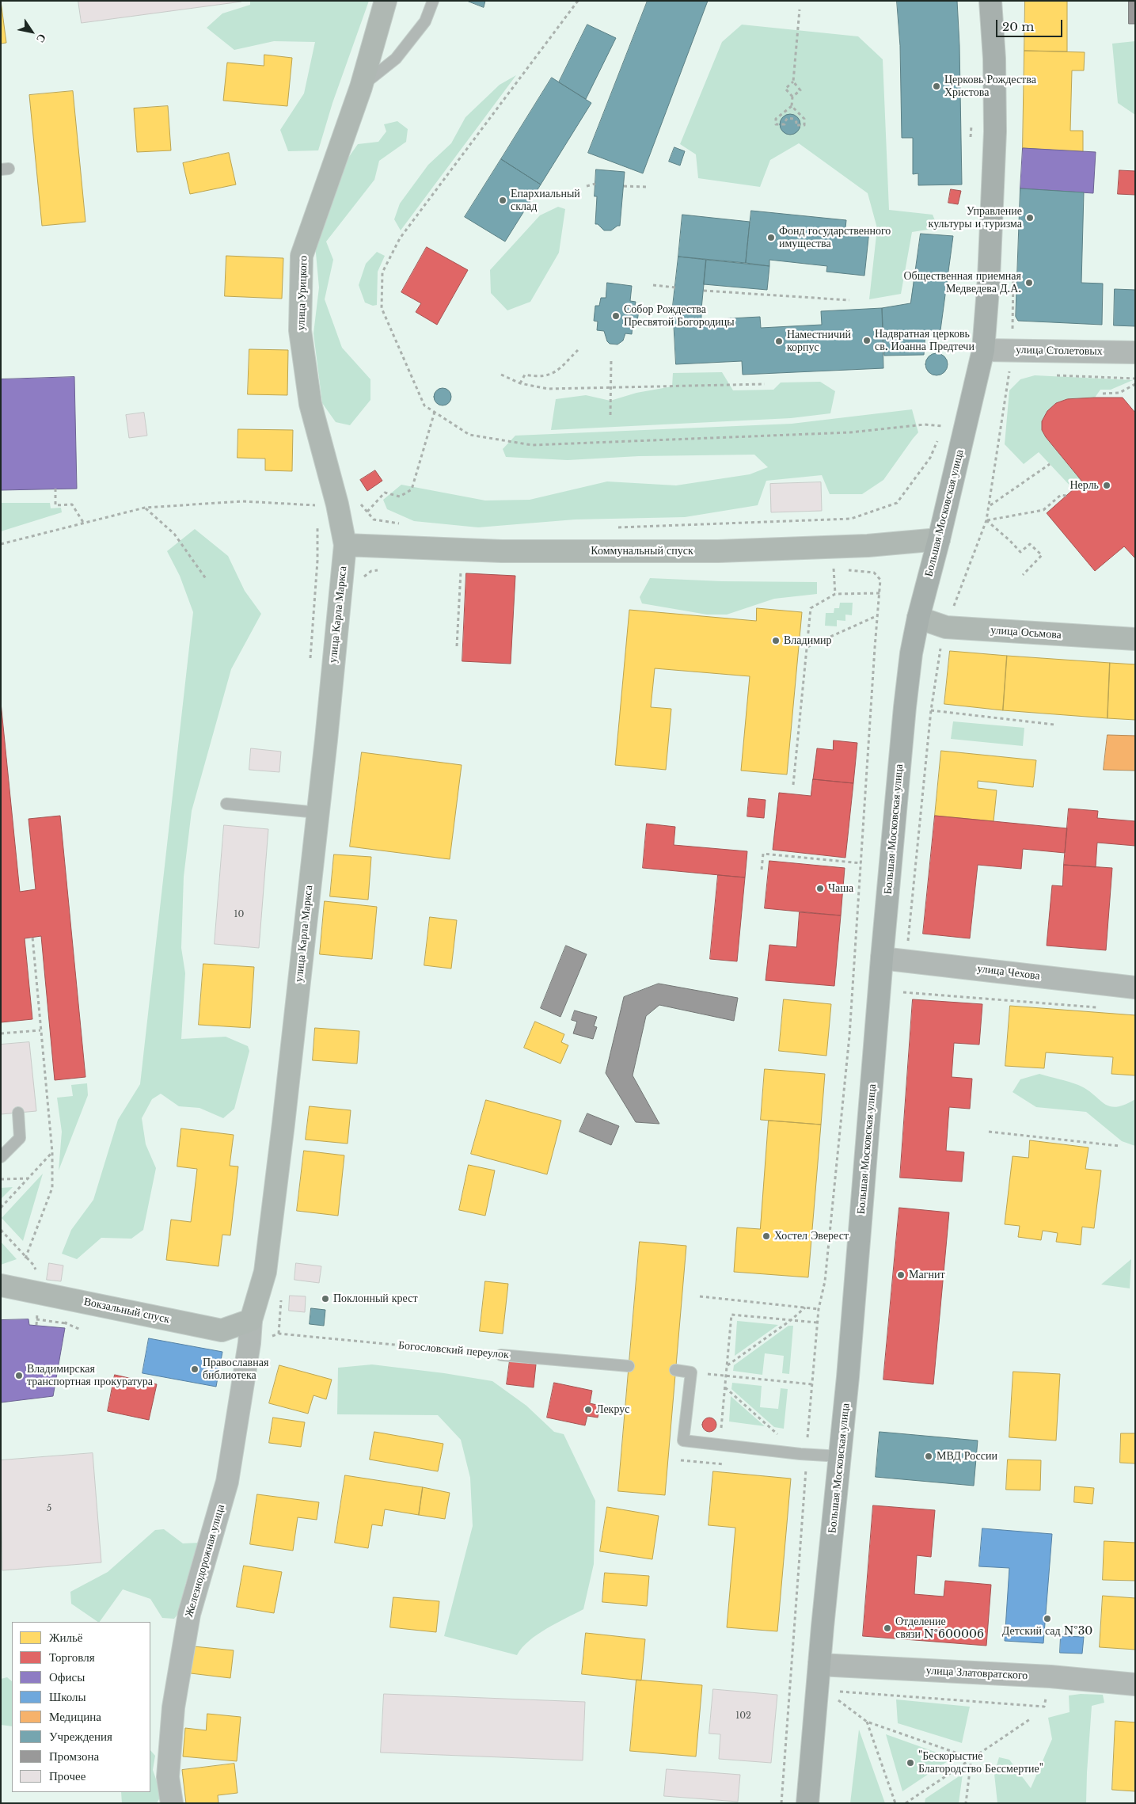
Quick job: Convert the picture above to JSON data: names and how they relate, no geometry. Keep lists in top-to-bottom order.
{
  "streets": {
    "main road": [
      "улица Урицкого",
      "Большая Московская улица",
      "Коммунальный спуск",
      "улица Карла Маркса",
      "улица Осьмова",
      "Вокзальный спуск"
    ],
    "street": [
      "улица Столетовых",
      "улица Чехова",
      "Железнодорожная улица",
      "улица Златовратского"
    ],
    "lane": ["Богословский переулок"]
  },
  "crossings": [
    ["улица Урицкого", "Коммунальный спуск"],
    ["улица Урицкого", "улица Карла Маркса"],
    ["улица Столетовых", "Большая Московская улица"],
    ["Большая Московская улица", "Коммунальный спуск"],
    ["Большая Московская улица", "улица Осьмова"],
    ["Большая Московская улица", "улица Чехова"],
    ["Большая Московская улица", "улица Златовратского"],
    ["Коммунальный спуск", "улица Карла Маркса"],
    ["улица Карла Маркса", "Вокзальный спуск"],
    ["улица Карла Маркса", "Железнодорожная улица"],
    ["Вокзальный спуск", "Железнодорожная улица"]
  ],
  "places": [
    "Церковь Рождества Христова",
    "Епархиальный склад",
    "Управление культуры и туризма",
    "Фонд государственного имущества",
    "Общественная приемная Медведева Д.А.",
    "Собор Рождества Пресвятой Богородицы",
    "Надвратная церковь св. Иоанна Предтечи",
    "Наместничий корпус",
    "Нерль",
    "Владимир",
    "Чаша",
    "Хостел Эверест",
    "Магнит",
    "Поклонный крест",
    "Православная библиотека",
    "Владимирская транспортная прокуратура",
    "Лекрус",
    "МВД России",
    "Детский сад №30",
    "Отделение связи №600006",
    "\"Бескорыстие Благородство Бессмертие\""
  ],
  "house_numbers": ["10", "5", "102"],
  "legend": [
    "Жильё",
    "Торговля",
    "Офисы",
    "Школы",
    "Медицина",
    "Учреждения",
    "Промзона",
    "Прочее"
  ],
  "scale_bar": "20 m",
  "north": "bottom right"
}
